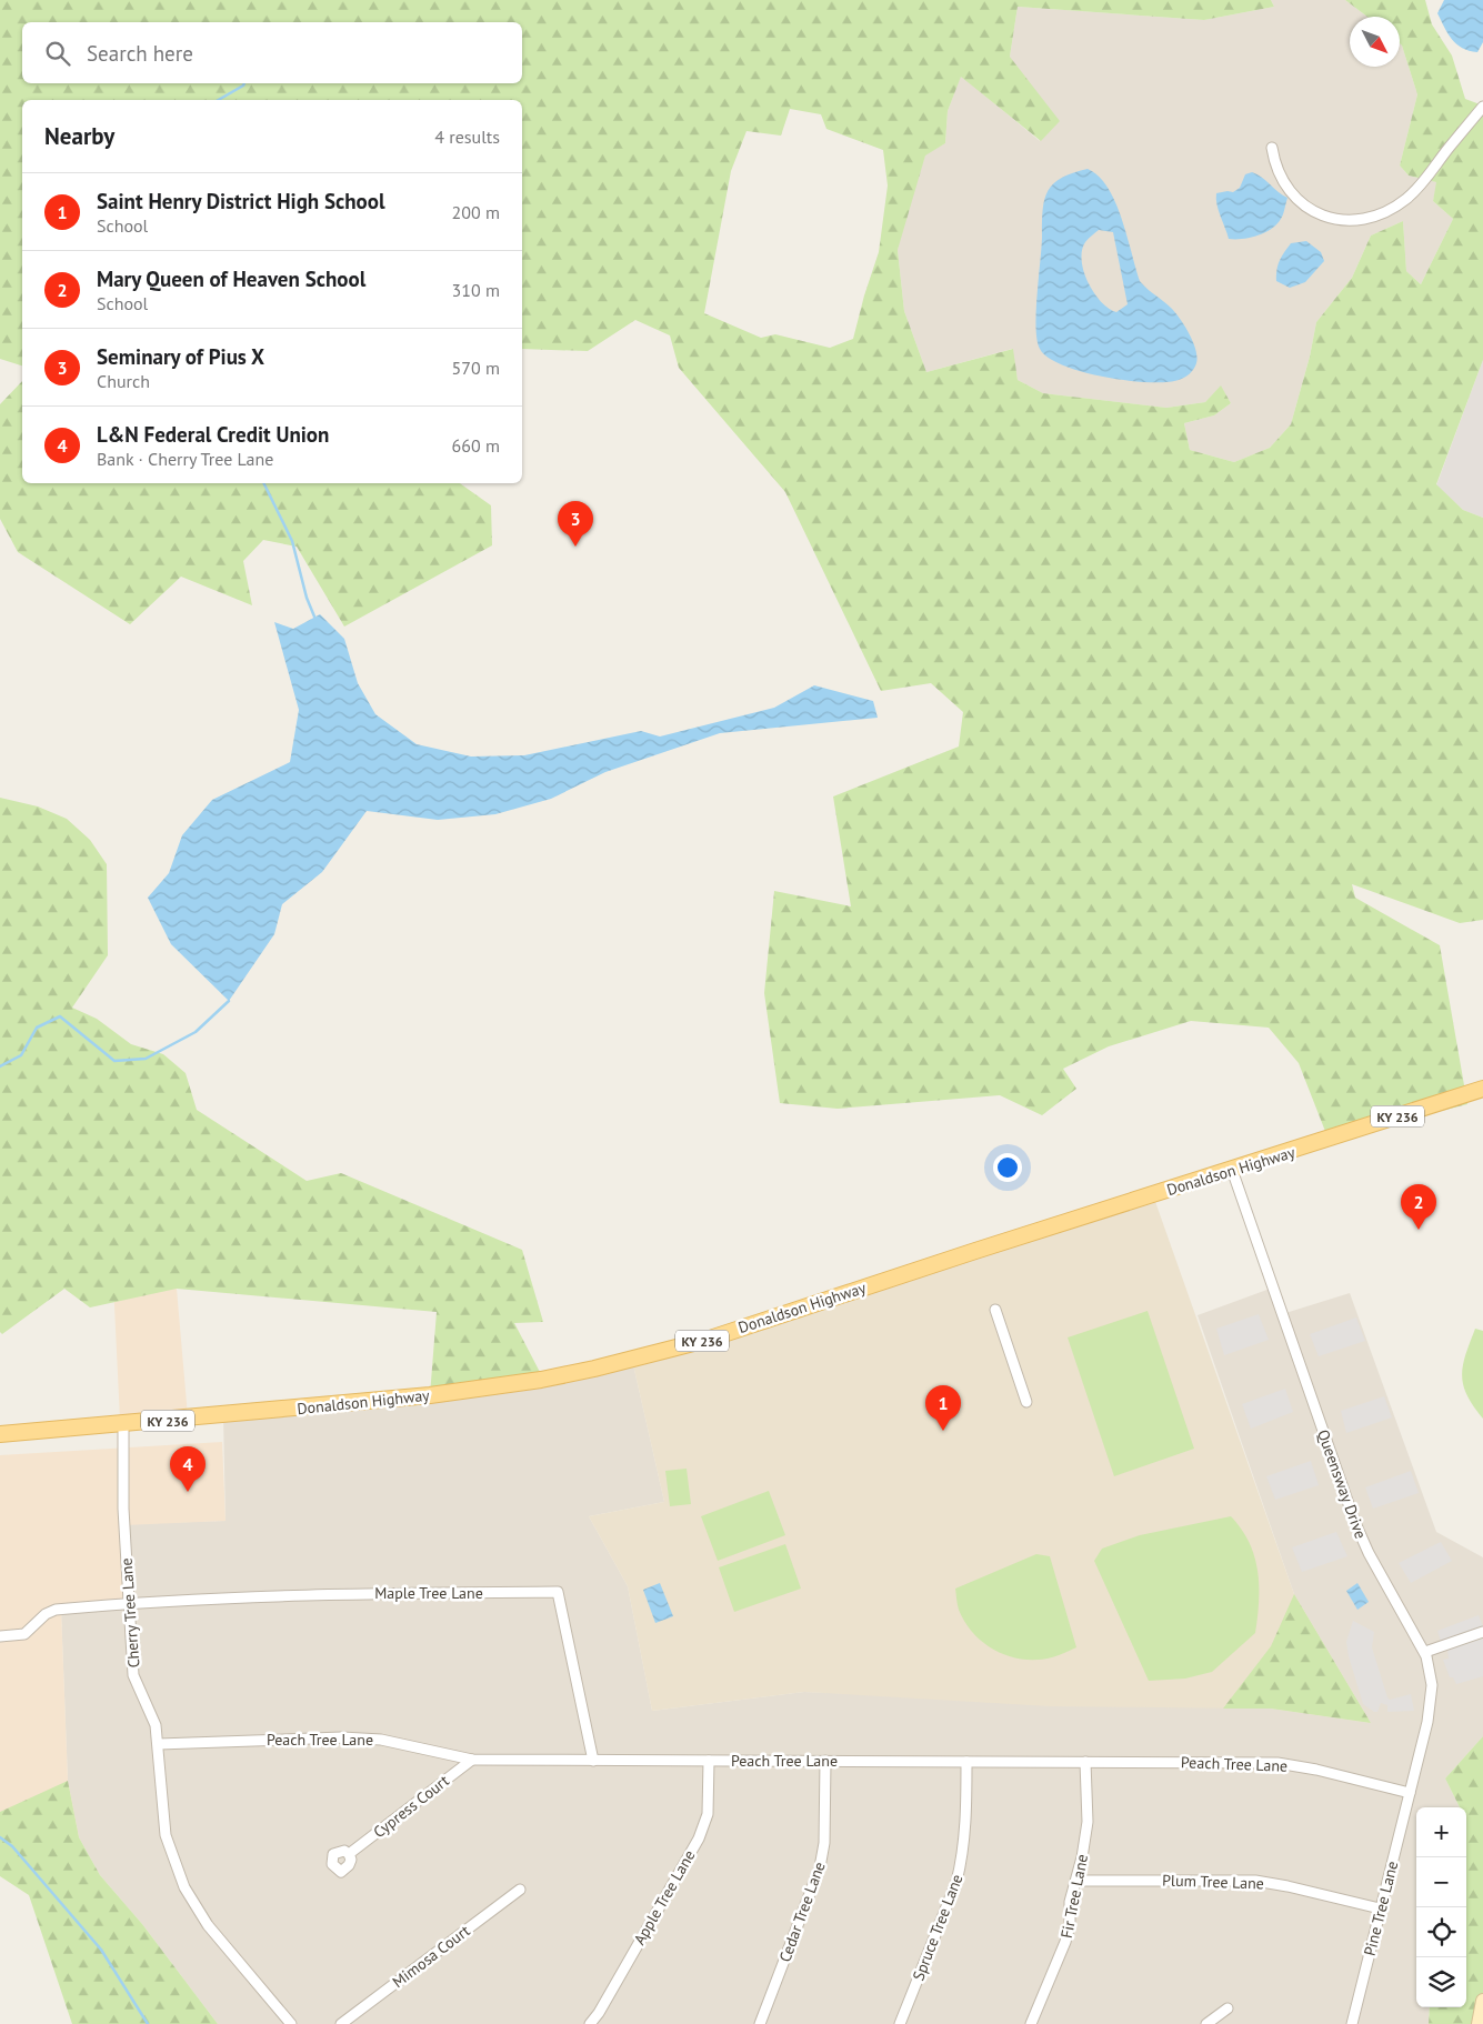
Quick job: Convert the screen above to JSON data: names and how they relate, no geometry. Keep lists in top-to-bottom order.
{
  "streets": {
    "main road": ["KY 236", "Donaldson Highway"],
    "street": [
      "Queensway Drive",
      "Maple Tree Lane",
      "Cherry Tree Lane",
      "Peach Tree Lane",
      "Cypress Court",
      "Plum Tree Lane",
      "Fir Tree Lane",
      "Apple Tree Lane",
      "Pine Tree Lane",
      "Cedar Tree Lane",
      "Spruce Tree Lane",
      "Mimosa Court"
    ]
  },
  "crossings": [
    ["Donaldson Highway", "Queensway Drive"],
    ["Donaldson Highway", "Cherry Tree Lane"],
    ["Queensway Drive", "Peach Tree Lane"],
    ["Queensway Drive", "Pine Tree Lane"],
    ["Maple Tree Lane", "Cherry Tree Lane"],
    ["Maple Tree Lane", "Peach Tree Lane"],
    ["Cherry Tree Lane", "Peach Tree Lane"],
    ["Peach Tree Lane", "Cypress Court"],
    ["Peach Tree Lane", "Fir Tree Lane"],
    ["Peach Tree Lane", "Apple Tree Lane"],
    ["Peach Tree Lane", "Pine Tree Lane"],
    ["Peach Tree Lane", "Cedar Tree Lane"],
    ["Peach Tree Lane", "Spruce Tree Lane"],
    ["Plum Tree Lane", "Fir Tree Lane"],
    ["Plum Tree Lane", "Pine Tree Lane"]
  ],
  "north": "bottom right",
  "page": {
    "search": "Search here",
    "heading": ["Nearby", "4 results"],
    "list": [
      {
        "mark": "1",
        "name": "Saint Henry District High School",
        "note": "School",
        "value": "200 m"
      },
      {
        "mark": "2",
        "name": "Mary Queen of Heaven School",
        "note": "School",
        "value": "310 m"
      },
      {
        "mark": "3",
        "name": "Seminary of Pius X",
        "note": "Church",
        "value": "570 m"
      },
      {
        "mark": "4",
        "name": "L&N Federal Credit Union",
        "note": "Bank · Cherry Tree Lane",
        "value": "660 m"
      }
    ],
    "pins": [
      "3",
      "2",
      "1",
      "4"
    ],
    "map_buttons": ["+", "−"]
  }
}
